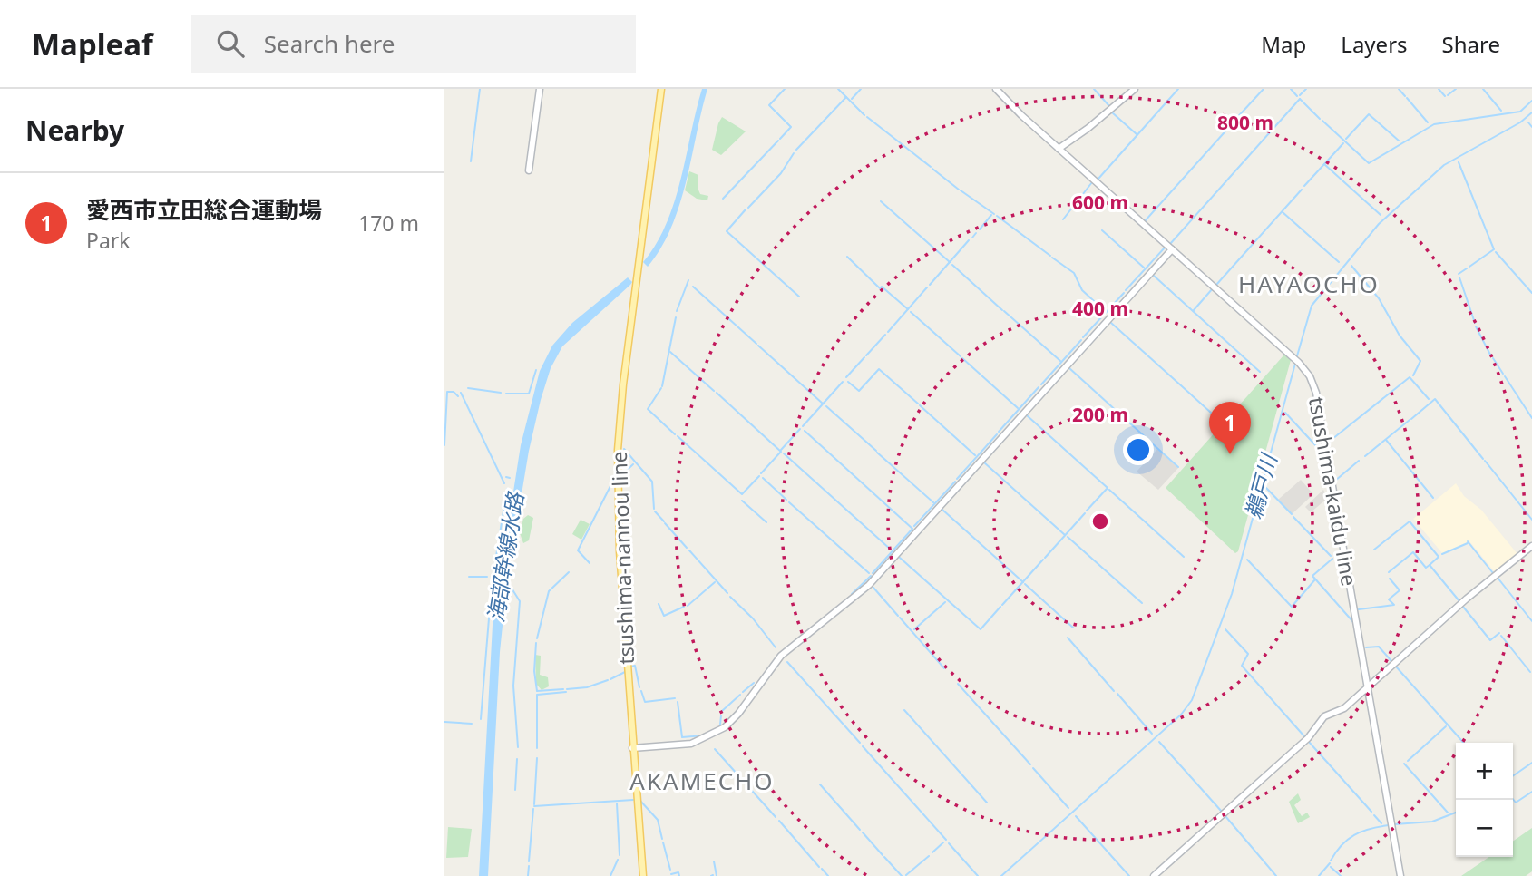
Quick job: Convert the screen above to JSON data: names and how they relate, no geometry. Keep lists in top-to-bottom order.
{
  "streets": {
    "main road": ["tsushima-nannou line"],
    "street": ["tsushima-kaidu line"]
  },
  "districts": ["HAYAOCHO", "AKAMECHO"],
  "water": ["鵜戸川", "海部幹線水路"],
  "page": {
    "header": "Mapleaf",
    "search": "Search here",
    "nav": ["Map", "Layers", "Share"],
    "heading": "Nearby",
    "list": [
      {
        "mark": "1",
        "name": "愛西市立田総合運動場",
        "note": "Park",
        "value": "170 m"
      }
    ],
    "pins": "1",
    "map_buttons": ["+", "−"]
  },
  "rings": [
    "800 m",
    "600 m",
    "400 m",
    "200 m"
  ]
}
